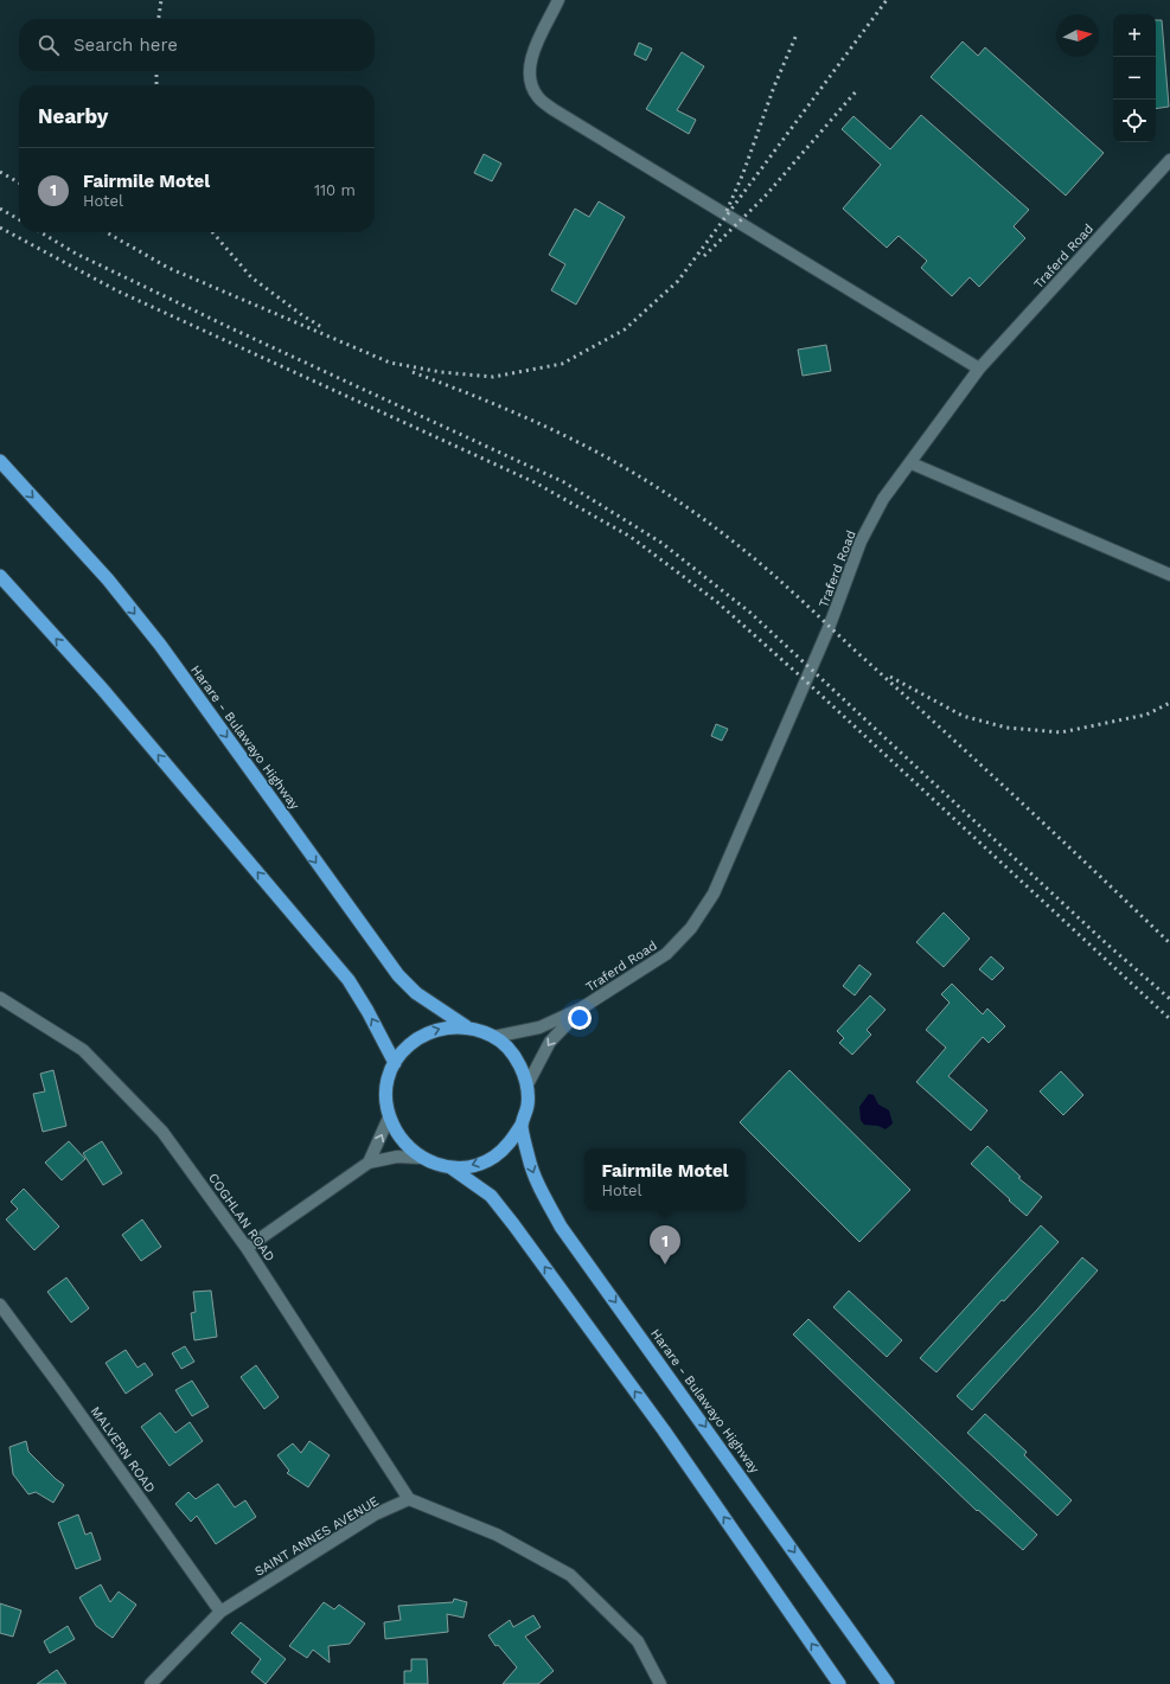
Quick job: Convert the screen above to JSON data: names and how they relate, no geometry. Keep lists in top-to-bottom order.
{
  "streets": {
    "highway": ["Harare - Bulawayo Highway"],
    "street": [
      "Traferd Road",
      "COGHLAN ROAD",
      "MALVERN ROAD",
      "SAINT ANNES AVENUE"
    ]
  },
  "crossings": [
    ["Traferd Road", "Harare - Bulawayo Highway"],
    ["COGHLAN ROAD", "SAINT ANNES AVENUE"],
    ["MALVERN ROAD", "SAINT ANNES AVENUE"]
  ],
  "north": "right",
  "page": {
    "map_buttons": ["+", "−"],
    "search": "Search here",
    "heading": "Nearby",
    "list": [
      {
        "mark": "1",
        "name": "Fairmile Motel",
        "note": "Hotel",
        "value": "110 m"
      }
    ],
    "popup": ["Fairmile Motel", "Hotel"],
    "pins": "1"
  }
}
